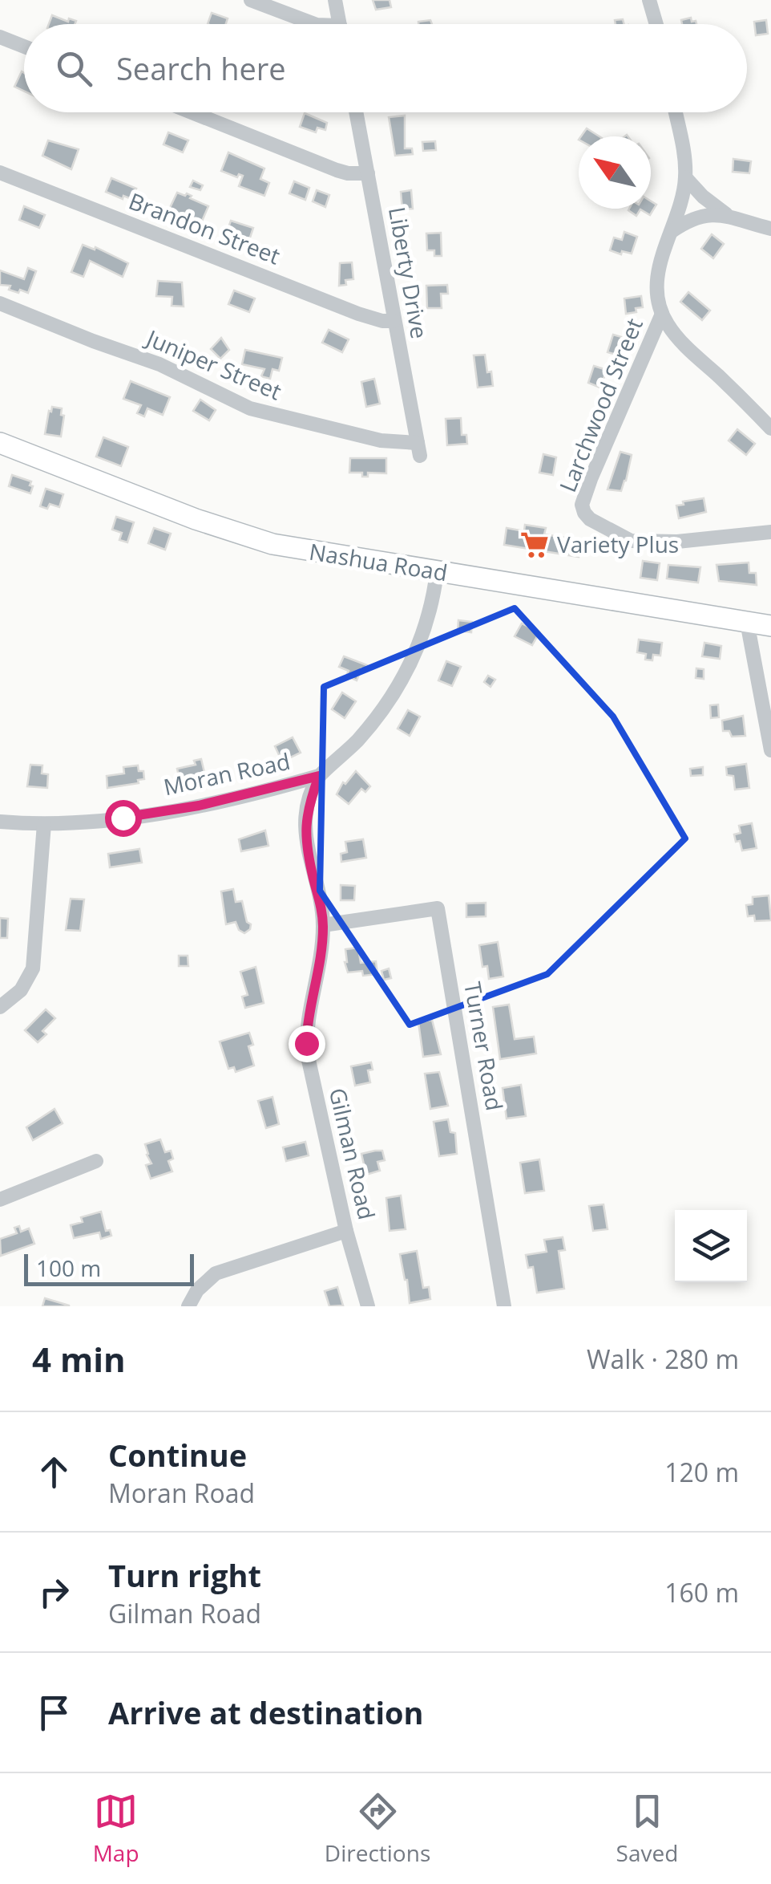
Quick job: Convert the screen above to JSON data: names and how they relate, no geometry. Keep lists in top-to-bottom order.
{
  "streets": {
    "main road": ["Nashua Road"],
    "street": [
      "Brandon Street",
      "Liberty Drive",
      "Juniper Street",
      "Larchwood Street",
      "Moran Road",
      "Turner Road",
      "Gilman Road"
    ]
  },
  "crossings": [
    ["Brandon Street", "Liberty Drive"],
    ["Liberty Drive", "Juniper Street"],
    ["Nashua Road", "Gilman Road"],
    ["Moran Road", "Gilman Road"],
    ["Turner Road", "Gilman Road"]
  ],
  "places": {
    "supermarket": ["Variety Plus"]
  },
  "scale_bar": "100 m",
  "north": "top left",
  "page": {
    "search": "Search here",
    "scale": "100 m",
    "heading": ["4 min", "Walk · 280 m"],
    "list": [
      ["Continue", "Moran Road", "120 m"],
      ["Turn right", "Gilman Road", "160 m"],
      "Arrive at destination"
    ],
    "nav": ["Map", "Directions", "Saved"]
  }
}
